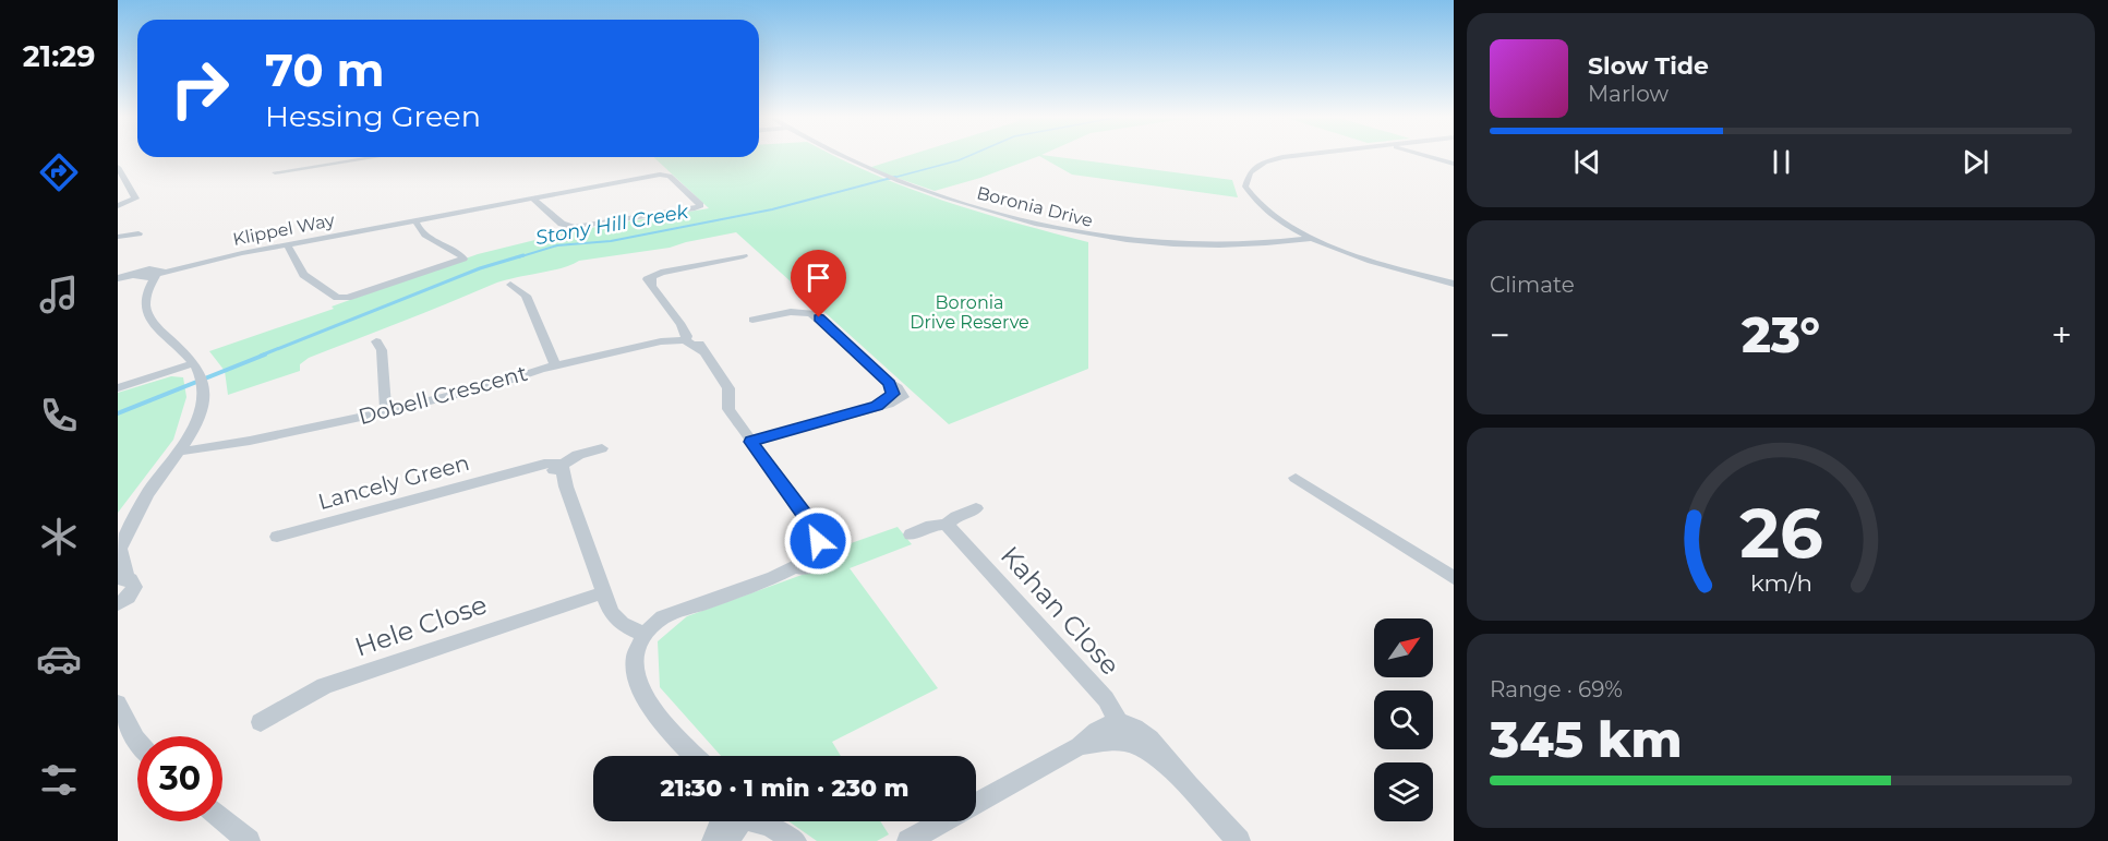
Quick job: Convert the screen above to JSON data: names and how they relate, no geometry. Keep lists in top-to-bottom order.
{
  "streets": {
    "street": [
      "Boronia Drive",
      "Klippel Way",
      "Dobell Crescent",
      "Lancely Green",
      "Kahan Close",
      "Hele Close"
    ]
  },
  "water": ["Stony Hill Creek"],
  "parks": ["Boronia Drive Reserve"],
  "north": "top right",
  "page": {
    "tabs": "21:29",
    "turn": ["70 m", "Hessing Green"],
    "song": ["Slow Tide", "Marlow"],
    "tile": [
      "Climate",
      ["Range · 69%", "345 km"]
    ],
    "heat": ["−", "23°", "+"],
    "limit": "30",
    "trip": "21:30 · 1 min · 230 m",
    "gauge": ["26", "km/h"]
  }
}
